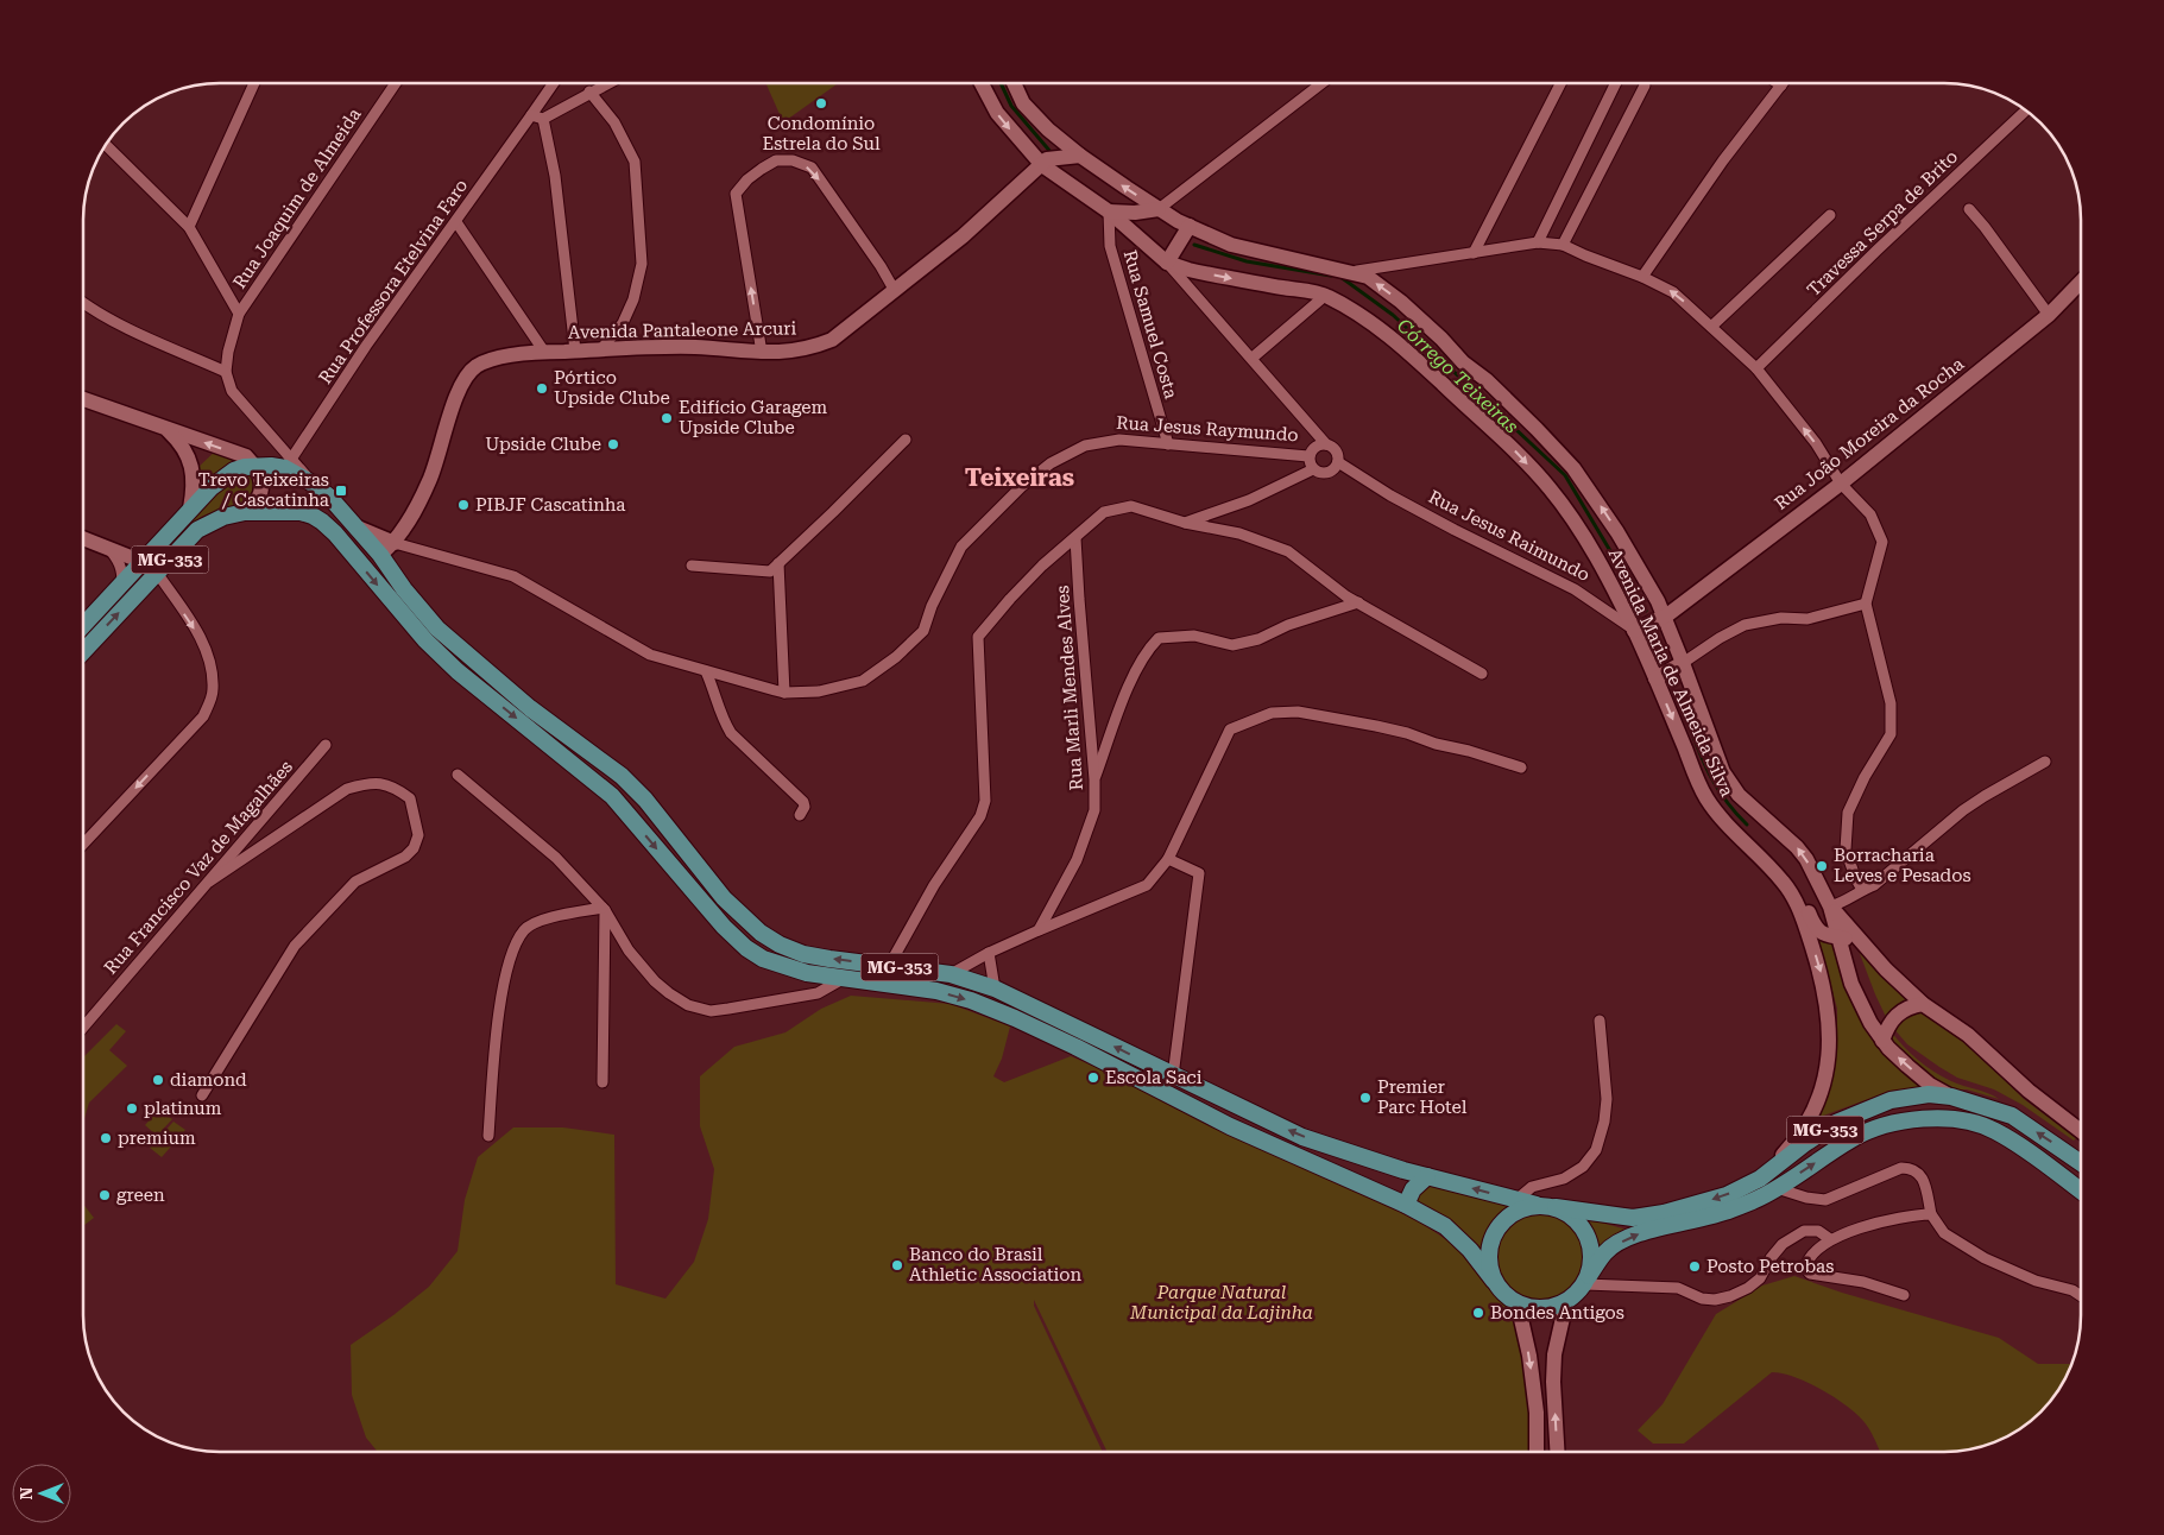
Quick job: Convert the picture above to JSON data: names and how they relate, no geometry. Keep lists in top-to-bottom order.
{
  "streets": {
    "main road": [
      "Avenida Pantaleone Arcuri",
      "Rua Jesus Raymundo",
      "Rua João Moreira da Rocha",
      "MG-353",
      "Avenida Maria de Almeida Silva"
    ],
    "street": [
      "Rua Joaquim de Almeida",
      "Travessa Serpa de Brito",
      "Rua Professora Etelvina Faro",
      "Rua Samuel Costa",
      "Rua Jesus Raimundo",
      "Rua Marli Mendes Alves",
      "Rua Francisco Vaz de Magalhães"
    ]
  },
  "crossings": [
    ["Rua Professora Etelvina Faro", "MG-353"],
    ["Rua Samuel Costa", "Rua Jesus Raymundo"],
    ["Rua Samuel Costa", "Avenida Maria de Almeida Silva"],
    ["Avenida Pantaleone Arcuri", "Rua Jesus Raymundo"],
    ["Avenida Pantaleone Arcuri", "MG-353"],
    ["Avenida Pantaleone Arcuri", "Avenida Maria de Almeida Silva"],
    ["Rua Jesus Raymundo", "Rua Jesus Raimundo"],
    ["Rua Jesus Raymundo", "MG-353"],
    ["Rua João Moreira da Rocha", "Avenida Maria de Almeida Silva"],
    ["Rua Jesus Raimundo", "Avenida Maria de Almeida Silva"],
    ["MG-353", "Avenida Maria de Almeida Silva"]
  ],
  "districts": ["Teixeiras"],
  "water": ["Córrego Teixeiras"],
  "parks": ["Parque Natural Municipal da Lajinha"],
  "places": {
    "other": [
      "Condomínio Estrela do Sul",
      "Pórtico Upside Clube",
      "Edifício Garagem Upside Clube",
      "Upside Clube",
      "PIBJF Cascatinha",
      "Borracharia Leves e Pesados",
      "Escola Saci",
      "diamond",
      "Premier Parc Hotel",
      "platinum",
      "premium",
      "green",
      "Banco do Brasil Athletic Association",
      "Posto Petrobas",
      "Bondes Antigos"
    ],
    "transit": ["Trevo Teixeiras / Cascatinha"]
  },
  "north": "left"
}
